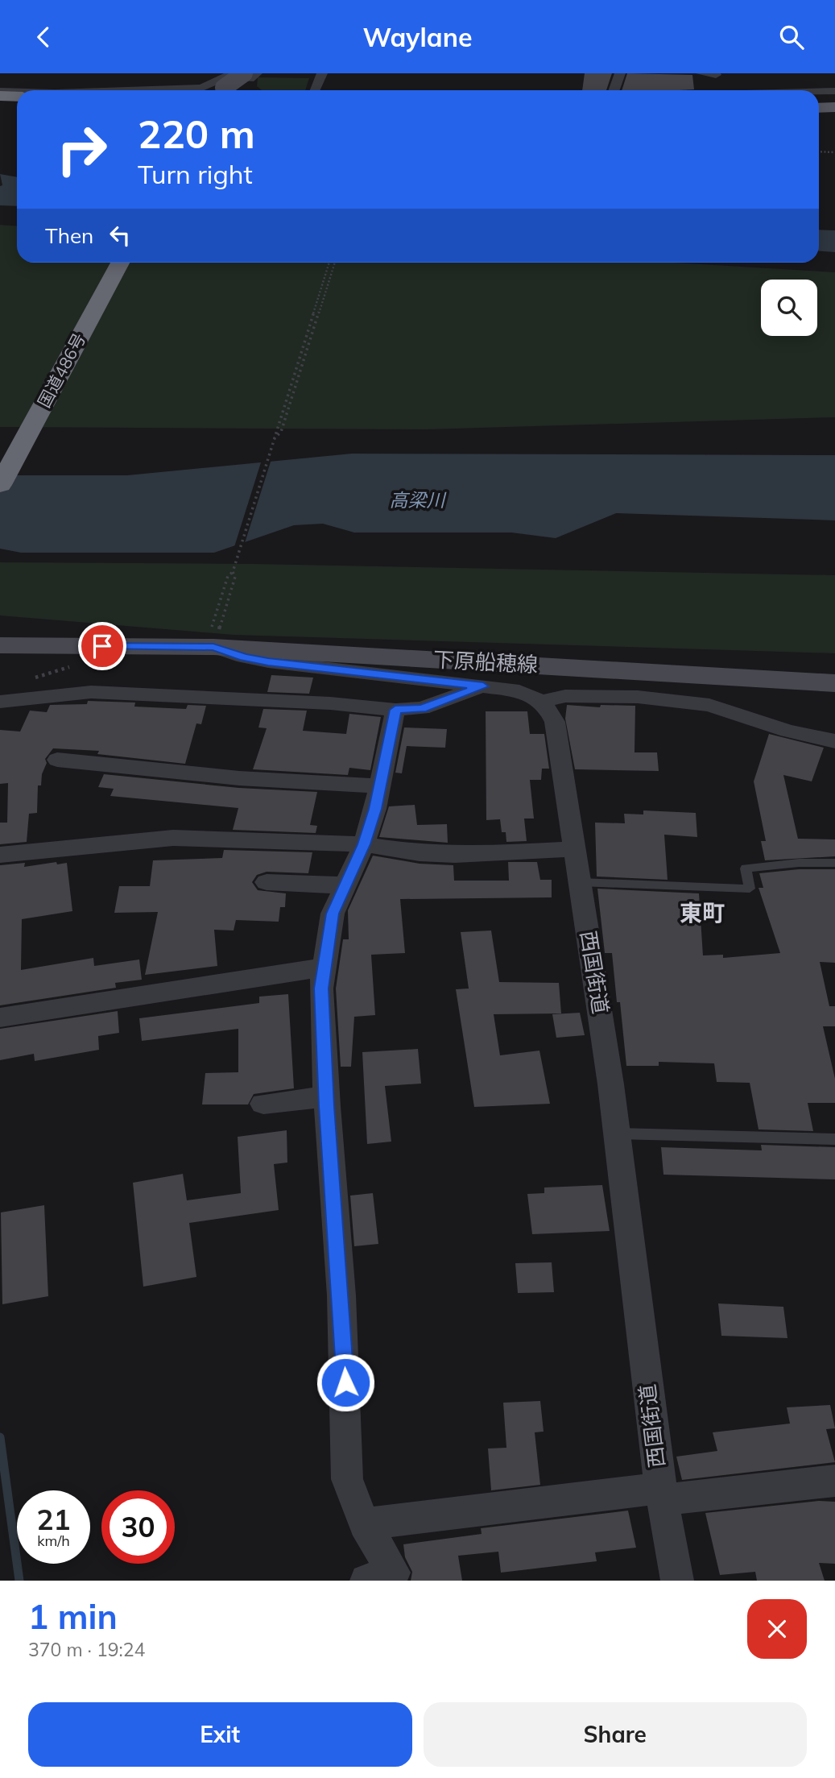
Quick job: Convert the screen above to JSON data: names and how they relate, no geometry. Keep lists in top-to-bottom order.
{
  "streets": {
    "highway": ["国道486号"],
    "main road": ["下原船穂線"],
    "street": ["西国街道"]
  },
  "districts": ["東町"],
  "water": ["高梁川"],
  "page": {
    "header": "Waylane",
    "turn": ["220 m", "Turn right"],
    "then": "Then",
    "speed": "21 km/h",
    "limit": "30",
    "heading": ["1 min", "370 m · 19:24"],
    "buttons": ["Exit", "Share"]
  }
}
